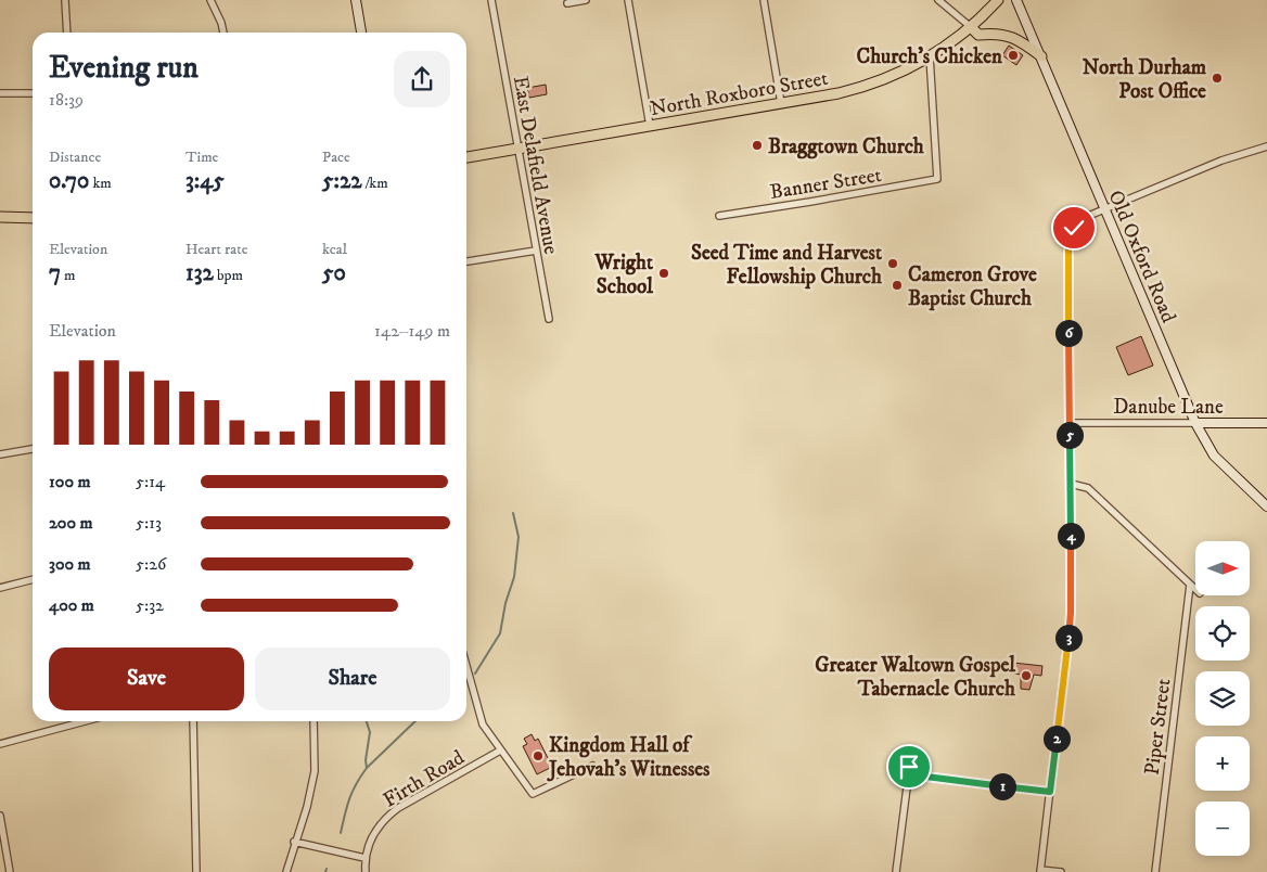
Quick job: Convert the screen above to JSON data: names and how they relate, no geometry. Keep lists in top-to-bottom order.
{
  "streets": {
    "main road": ["North Roxboro Street"],
    "street": [
      "East Delafield Avenue",
      "Banner Street",
      "Old Oxford Road",
      "Danube Lane",
      "Piper Street",
      "Firth Road"
    ]
  },
  "crossings": [
    ["North Roxboro Street", "East Delafield Avenue"],
    ["North Roxboro Street", "Banner Street"],
    ["Old Oxford Road", "Danube Lane"]
  ],
  "places": [
    "Church's Chicken",
    "North Durham Post Office",
    "Braggtown Church",
    "Seed Time and Harvest Fellowship Church",
    "Wright School",
    "Cameron Grove Baptist Church",
    "Greater Waltown Gospel Tabernacle Church",
    "Kingdom Hall of Jehovah’s Witnesses"
  ],
  "north": "right",
  "page": {
    "heading": ["Evening run", "18:39"],
    "stats": [
      ["Distance", "0.70 km"],
      ["Time", "3:45"],
      ["Pace", "5:22 /km"],
      ["Elevation", "7 m"],
      ["Heart rate", "132 bpm"],
      ["kcal", "50"]
    ],
    "chart": ["Elevation", "142–149 m"],
    "pins": [
      "6",
      "5",
      "4",
      "3",
      "2",
      "1"
    ],
    "list": [
      {
        "name": "100 m",
        "note": "5:14"
      },
      {
        "name": "200 m",
        "note": "5:13"
      },
      {
        "name": "300 m",
        "note": "5:26"
      },
      {
        "name": "400 m",
        "note": "5:32"
      }
    ],
    "map_buttons": ["+", "−"],
    "buttons": ["Save", "Share"]
  }
}
